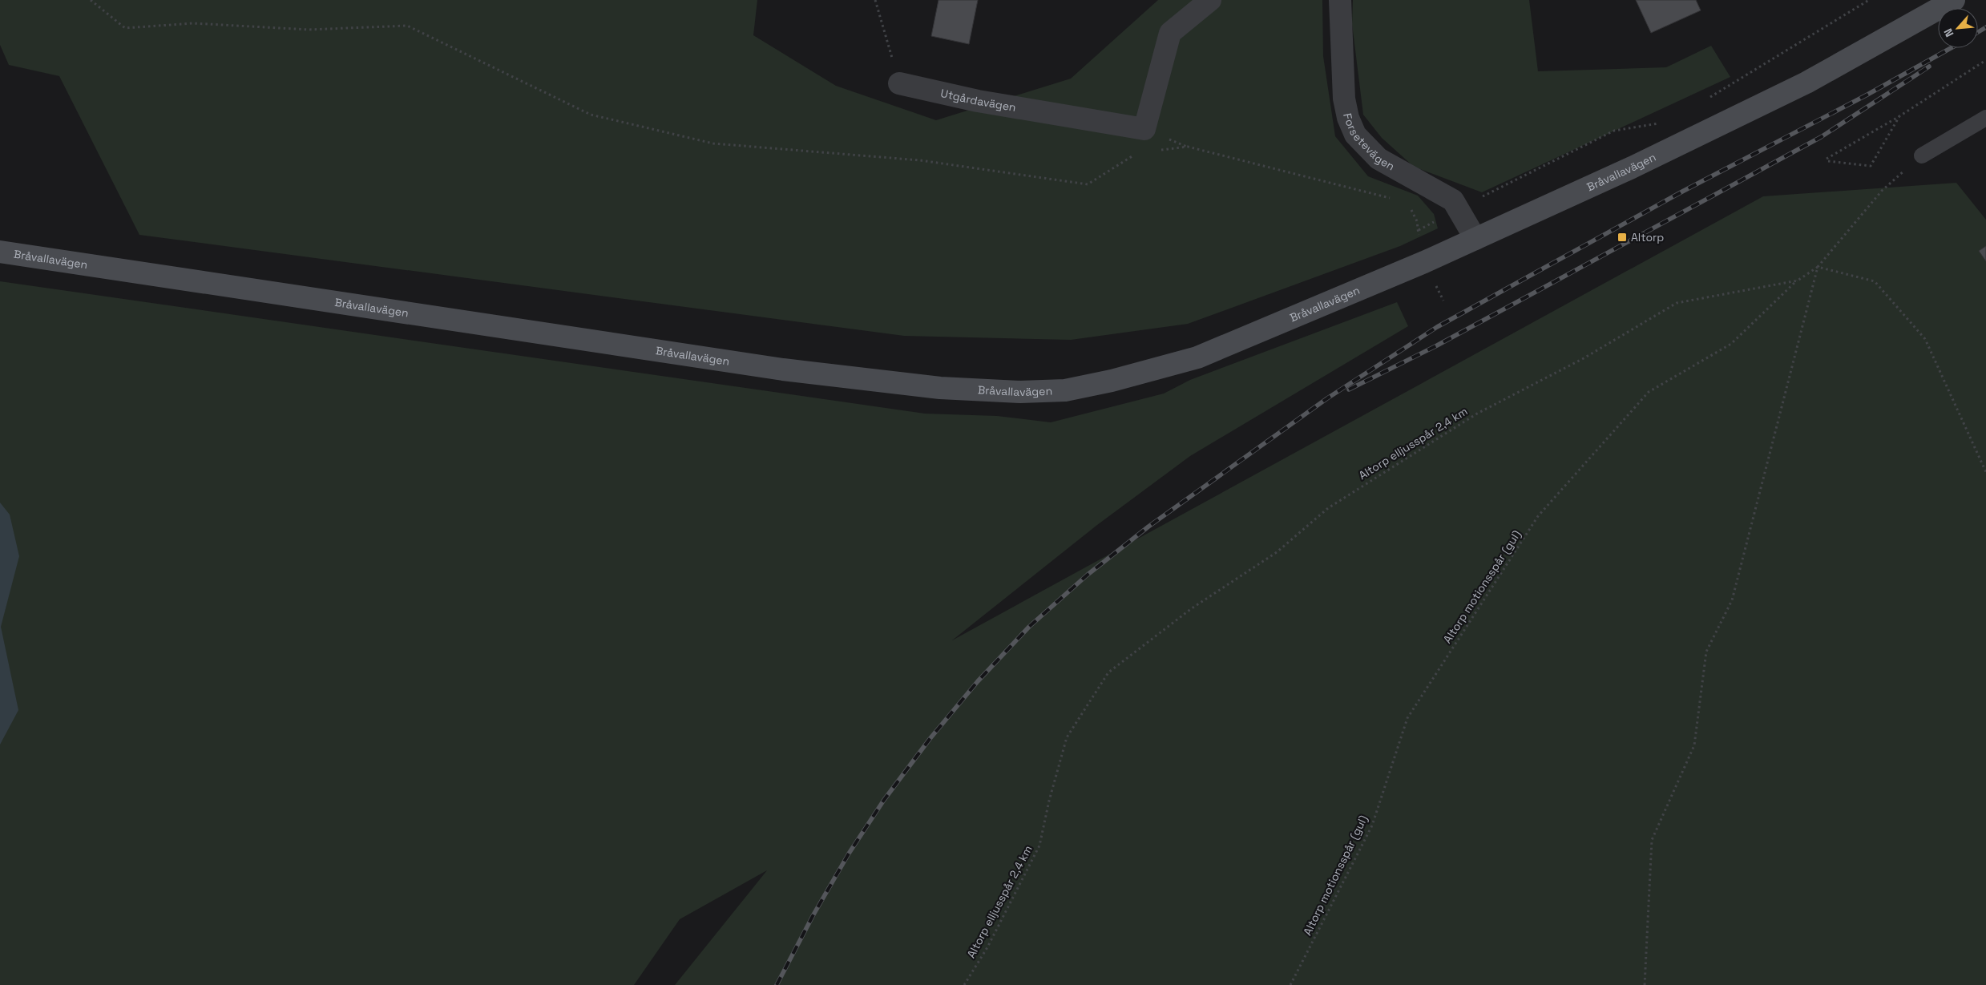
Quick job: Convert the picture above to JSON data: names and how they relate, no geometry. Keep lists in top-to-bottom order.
{
  "streets": {
    "street": ["Utgårdavägen", "Forsetevägen", "Bråvallavägen"],
    "path": ["Altorp elljusspår 2,4 km", "Altorp motionsspår (gul)"]
  },
  "crossings": [
    ["Forsetevägen", "Bråvallavägen"],
    ["Altorp elljusspår 2,4 km", "Altorp motionsspår (gul)"]
  ],
  "places": {
    "transit": ["Altorp"]
  },
  "north": "bottom left"
}
